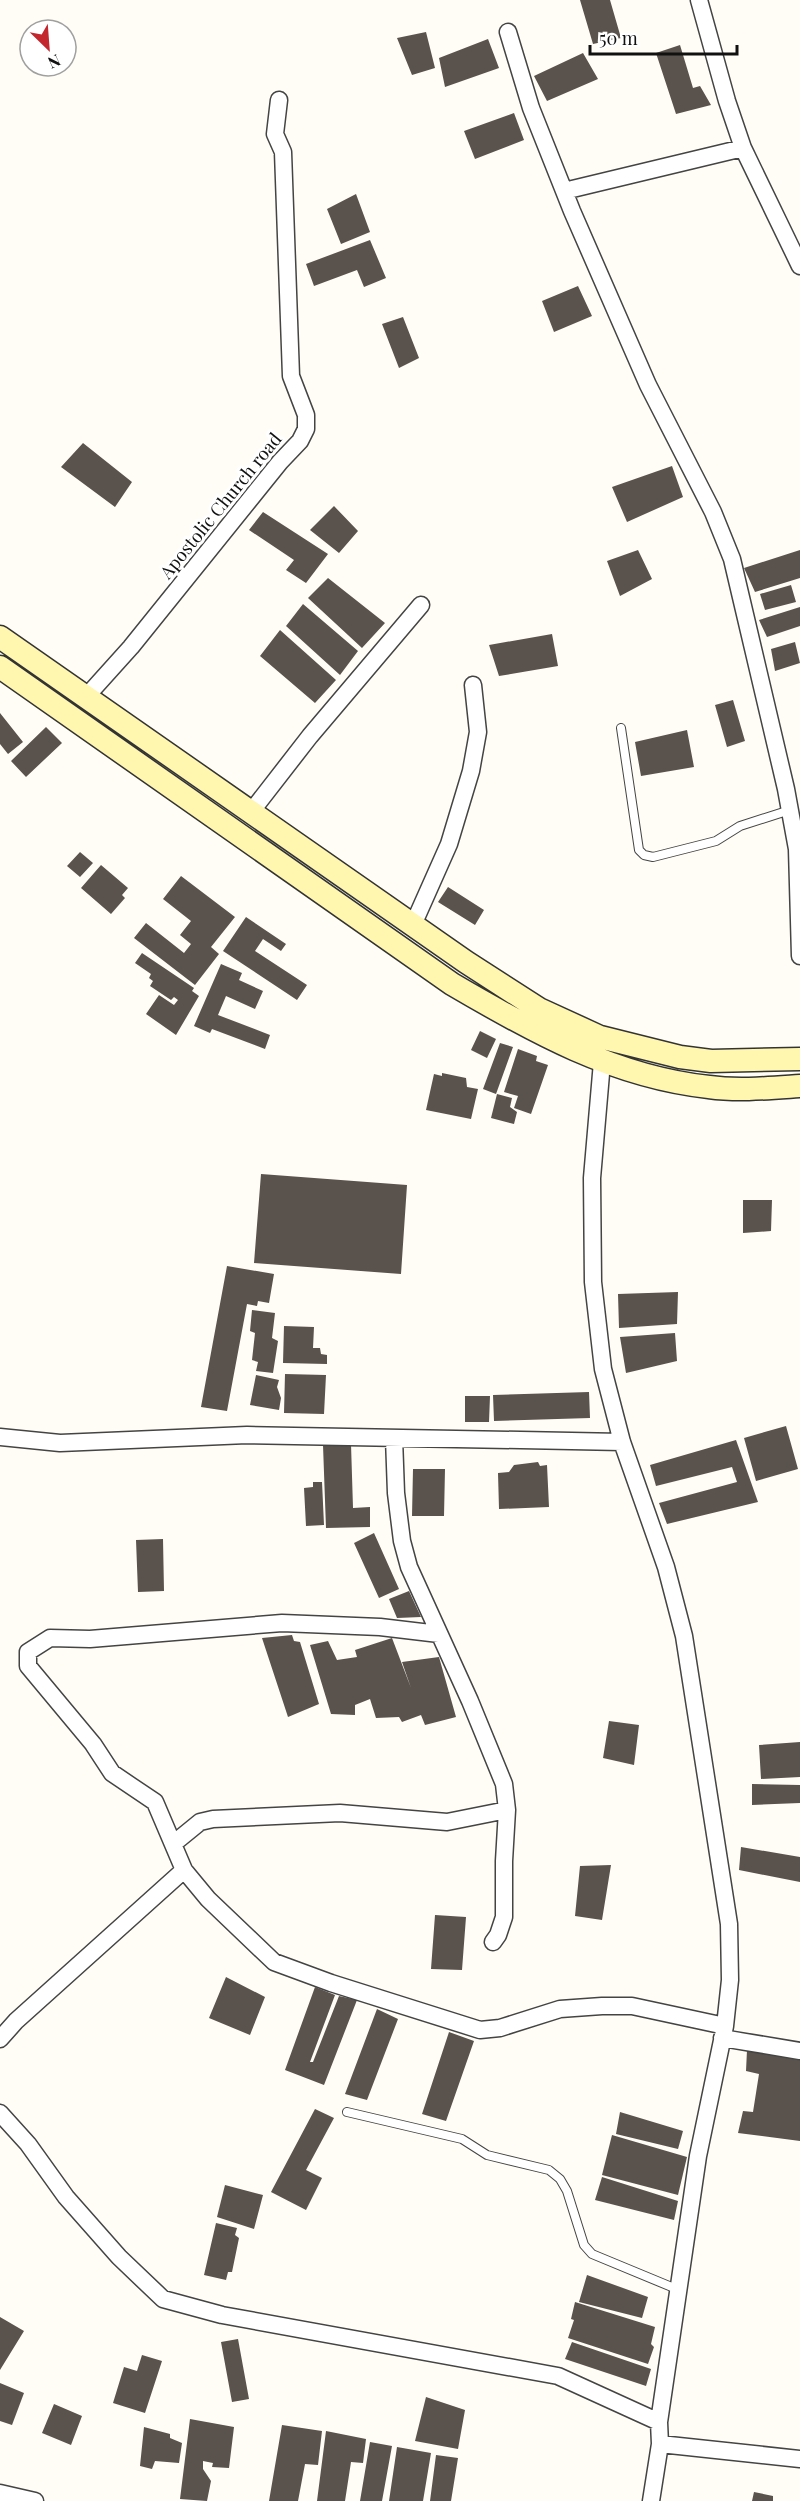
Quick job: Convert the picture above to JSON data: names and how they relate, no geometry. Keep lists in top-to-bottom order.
{
  "streets": {
    "street": ["Apostolic Church road"]
  },
  "scale_bar": "50 m",
  "north": "bottom right"
}
